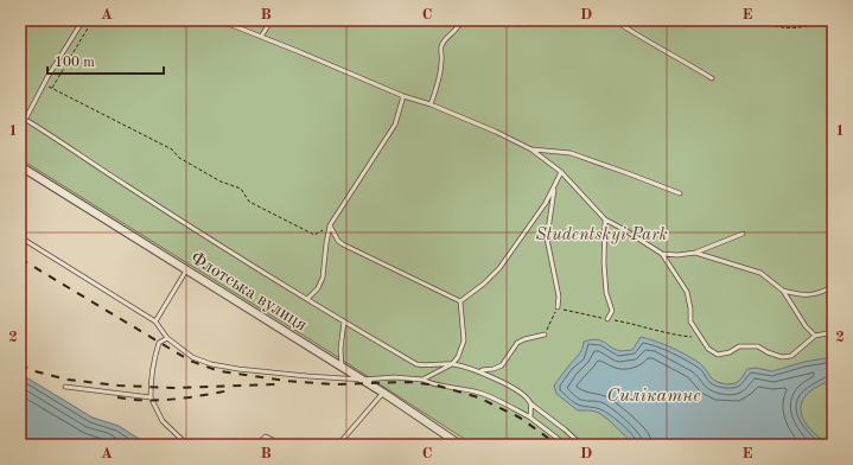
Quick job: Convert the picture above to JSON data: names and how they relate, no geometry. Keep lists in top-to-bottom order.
{
  "streets": {
    "street": ["Флотська вулиця"]
  },
  "water": ["Силікатне"],
  "parks": ["Studentskyi Park"],
  "scale_bar": "100 m",
  "grid": {
    "columns": [
      "A",
      "B",
      "C",
      "D",
      "E"
    ],
    "rows": ["1", "2"]
  }
}
